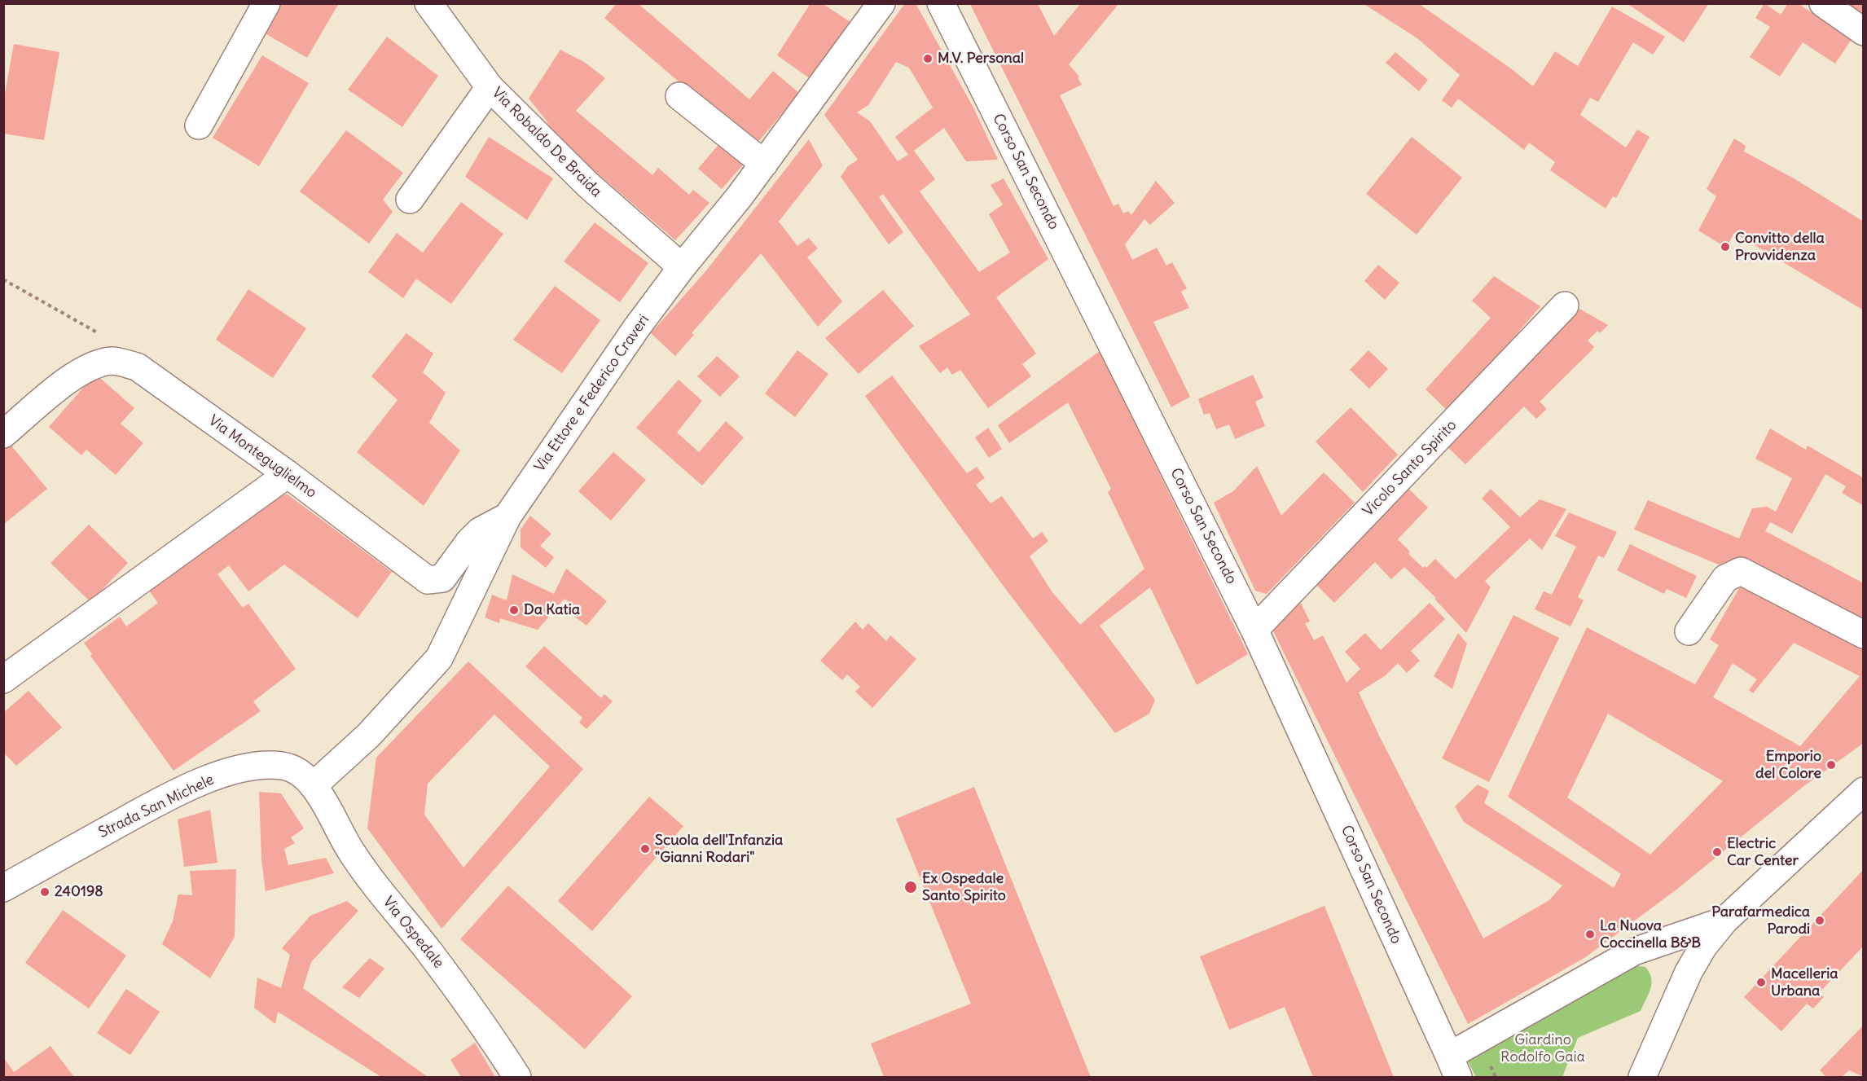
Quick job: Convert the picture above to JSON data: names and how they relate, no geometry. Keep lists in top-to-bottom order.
{
  "streets": {
    "street": [
      "Via Robaldo De Braida",
      "Corso San Secondo",
      "Via Ettore e Federico Craveri",
      "Via Monteguglielmo",
      "Vicolo Santo Spirito",
      "Strada San Michele",
      "Via Ospedale"
    ]
  },
  "crossings": [
    ["Via Robaldo De Braida", "Via Ettore e Federico Craveri"],
    ["Corso San Secondo", "Vicolo Santo Spirito"],
    ["Via Ettore e Federico Craveri", "Via Monteguglielmo"],
    ["Via Ettore e Federico Craveri", "Strada San Michele"],
    ["Via Ettore e Federico Craveri", "Via Ospedale"],
    ["Strada San Michele", "Via Ospedale"]
  ],
  "parks": ["Giardino Rodolfo Gaia"],
  "places": [
    "M.V. Personal",
    "Convitto della Provvidenza",
    "Da Katia",
    "Emporio del Colore",
    "Scuola dell'Infanzia \"Gianni Rodari\"",
    "Electric Car Center",
    "Ex Ospedale Santo Spirito",
    "240198",
    "Parafarmedica Parodi",
    "La Nuova Coccinella B&B",
    "Macelleria Urbana"
  ]
}
